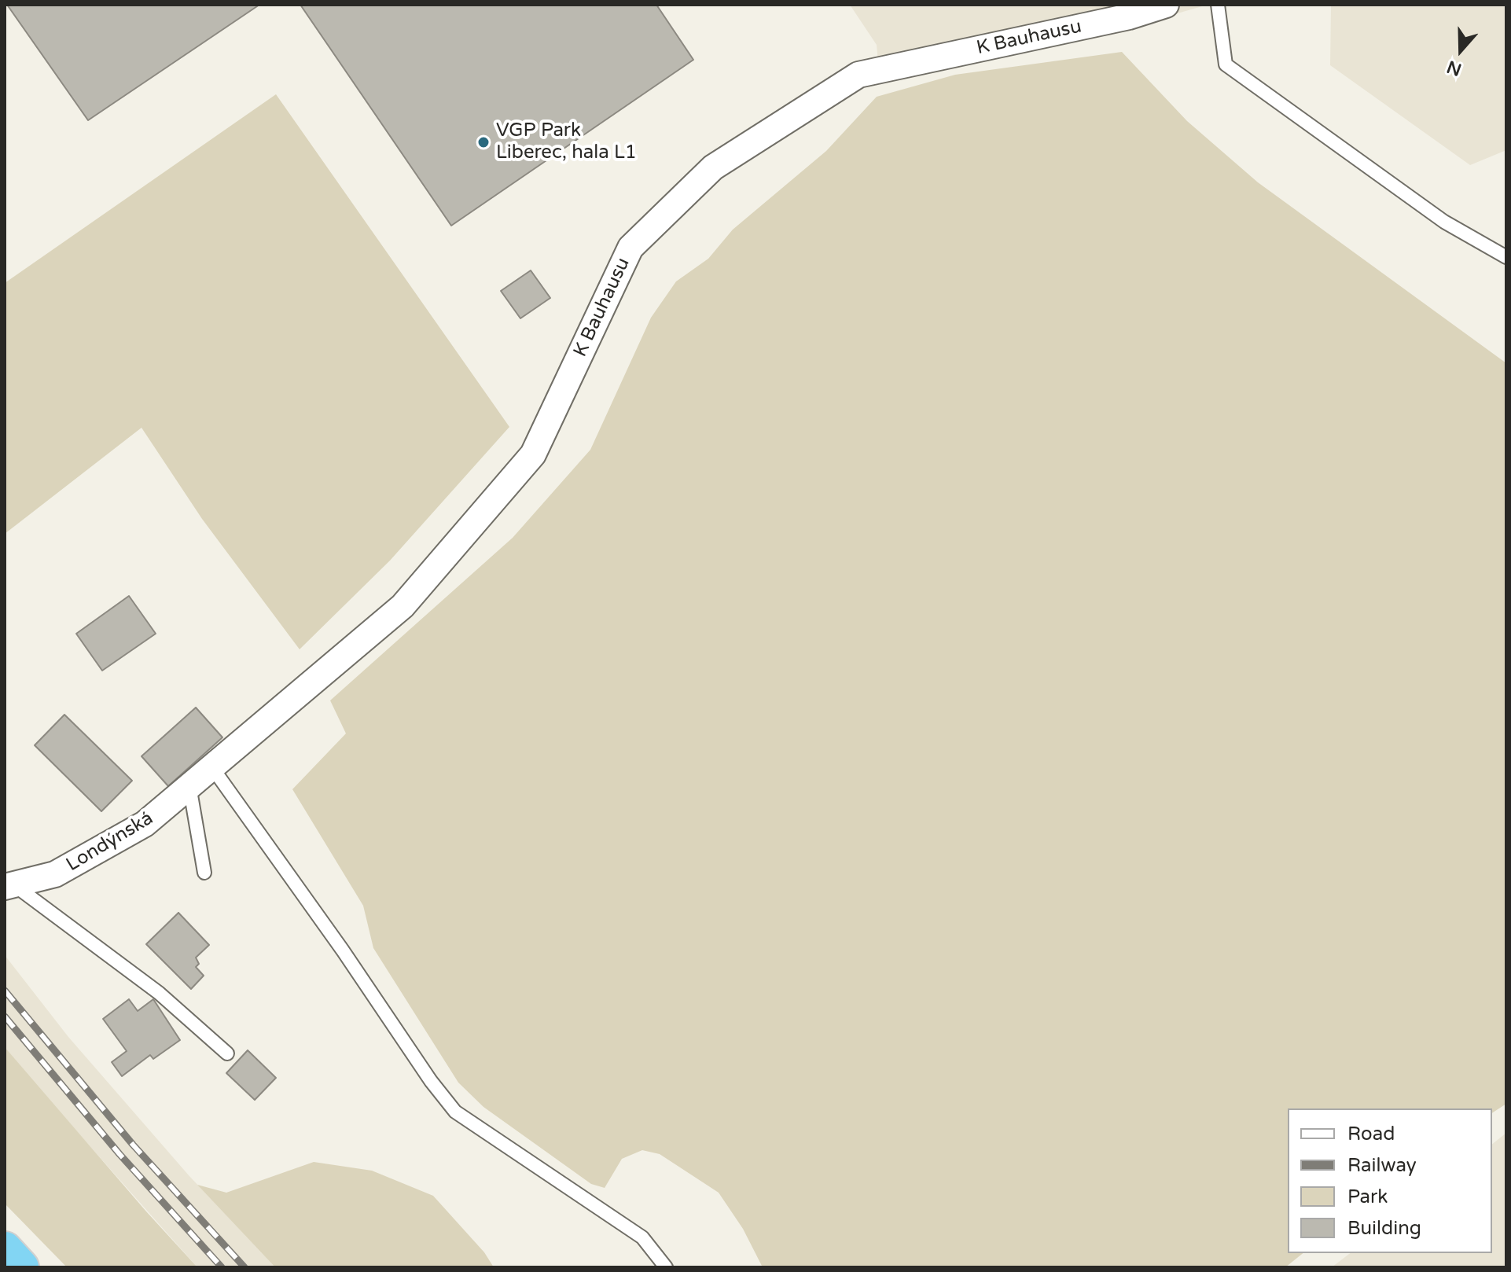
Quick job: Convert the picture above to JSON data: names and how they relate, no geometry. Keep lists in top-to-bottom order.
{
  "streets": {
    "street": ["K Bauhausu", "Londýnská"]
  },
  "crossings": [
    ["K Bauhausu", "Londýnská"]
  ],
  "places": ["VGP Park Liberec, hala L1"],
  "legend": [
    "Road",
    "Railway",
    "Park",
    "Building"
  ],
  "north": "bottom"
}
